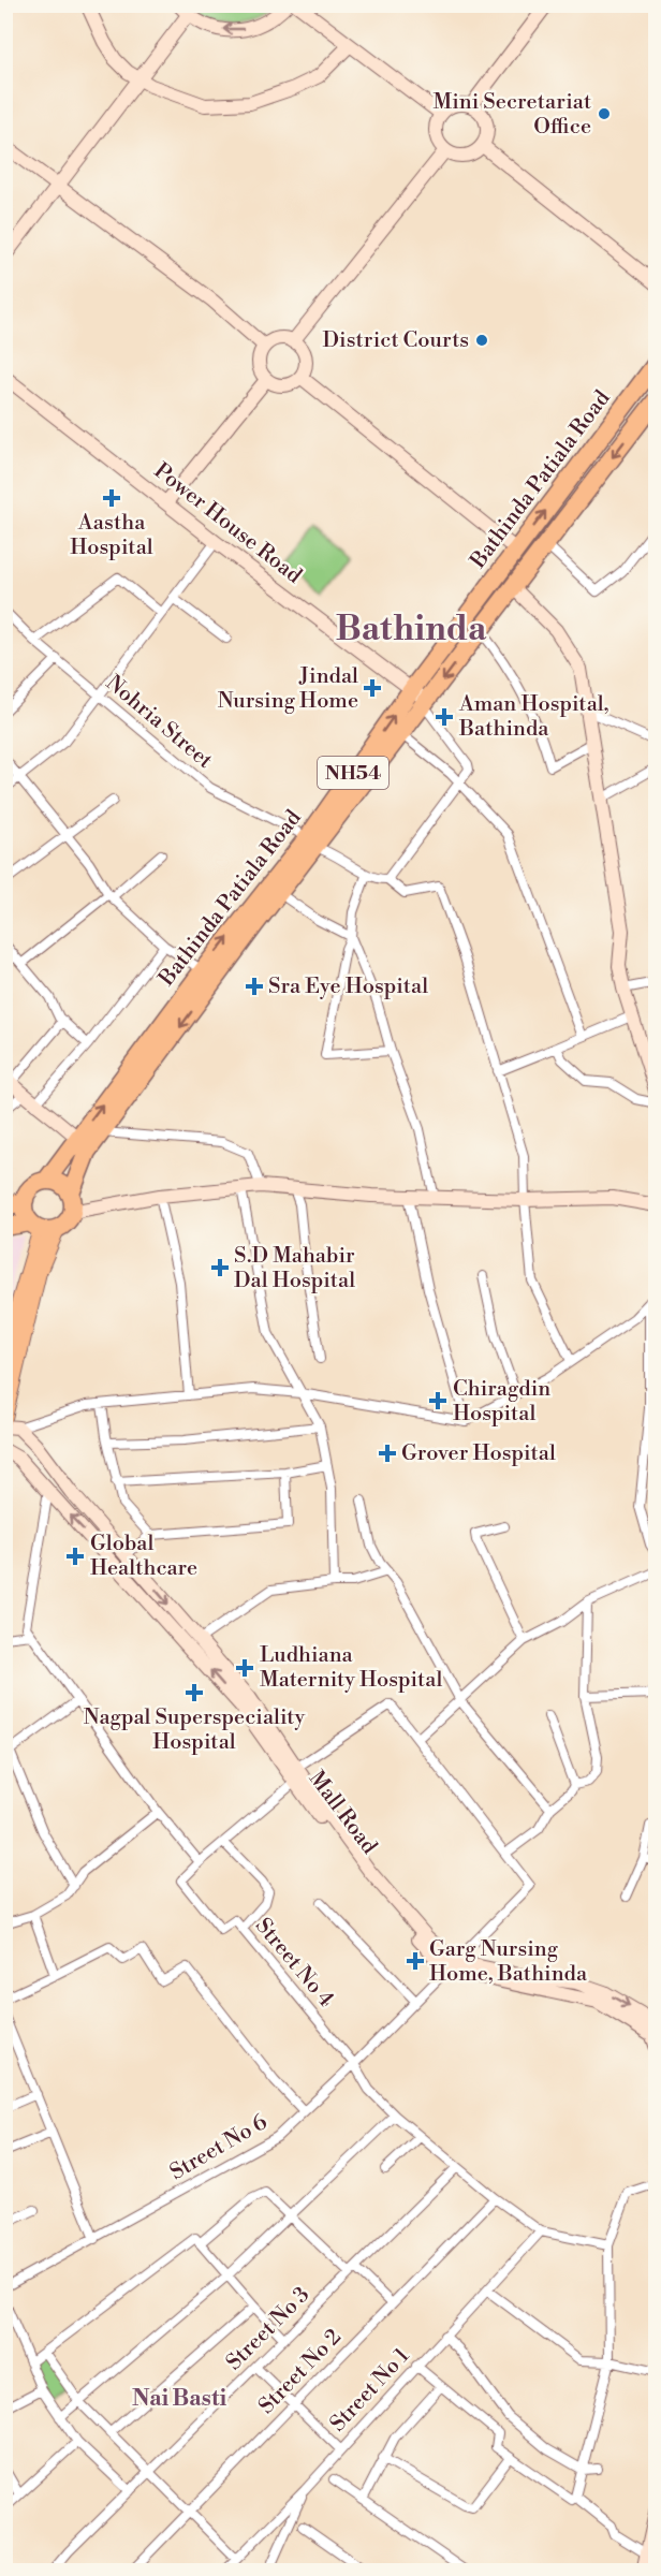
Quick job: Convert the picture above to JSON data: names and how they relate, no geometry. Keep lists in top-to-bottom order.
{
  "streets": {
    "highway": ["Bathinda Patiala Road", "NH54"],
    "street": [
      "Power House Road",
      "Nohria Street",
      "Mall Road",
      "Street No 4",
      "Street No 6",
      "Street No 3",
      "Street No 2",
      "Street No 1"
    ]
  },
  "crossings": [
    ["Bathinda Patiala Road", "Power House Road"],
    ["Bathinda Patiala Road", "Nohria Street"],
    ["Bathinda Patiala Road", "NH54"],
    ["Power House Road", "NH54"],
    ["Nohria Street", "NH54"],
    ["Mall Road", "Street No 6"],
    ["Street No 4", "Street No 6"],
    ["Street No 4", "Street No 3"],
    ["Street No 4", "Street No 2"],
    ["Street No 4", "Street No 1"]
  ],
  "districts": ["Bathinda", "Nai Basti"],
  "places": {
    "other": ["Mini Secretariat Office", "District Courts"],
    "health": [
      "Aastha Hospital",
      "Jindal Nursing Home",
      "Aman Hospital, Bathinda",
      "Sra Eye Hospital",
      "S.D Mahabir Dal Hospital",
      "Chiragdin Hospital",
      "Grover Hospital",
      "Global Healthcare",
      "Ludhiana Maternity Hospital",
      "Nagpal Superspeciality Hospital",
      "Garg Nursing Home, Bathinda"
    ]
  }
}
